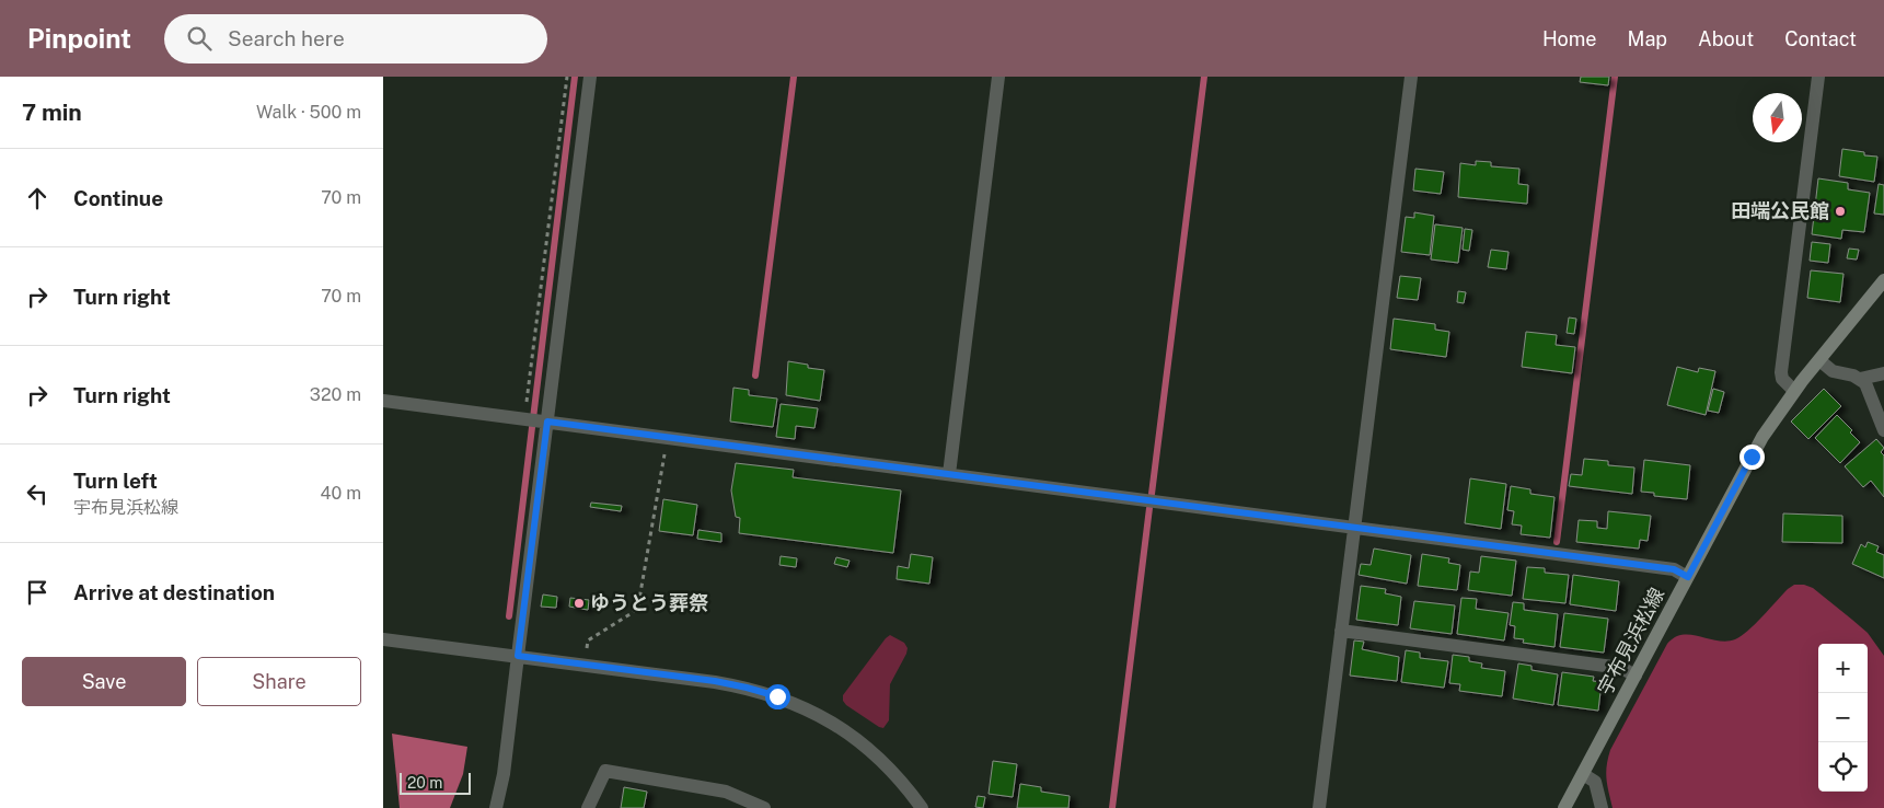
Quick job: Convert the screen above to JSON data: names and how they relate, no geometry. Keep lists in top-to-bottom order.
{
  "streets": {
    "main road": ["宇布見浜松線"]
  },
  "places": ["田端公民館", "ゆうとう葬祭"],
  "scale_bar": "20 m",
  "north": "bottom",
  "page": {
    "header": "Pinpoint",
    "search": "Search here",
    "nav": [
      "Home",
      "Map",
      "About",
      "Contact"
    ],
    "heading": ["7 min", "Walk · 500 m"],
    "list": [
      ["Continue", "70 m"],
      ["Turn right", "70 m"],
      ["Turn right", "320 m"],
      ["Turn left", "宇布見浜松線", "40 m"],
      "Arrive at destination"
    ],
    "buttons": ["Save", "Share"],
    "map_buttons": ["+", "−"],
    "scale": "20 m"
  }
}
